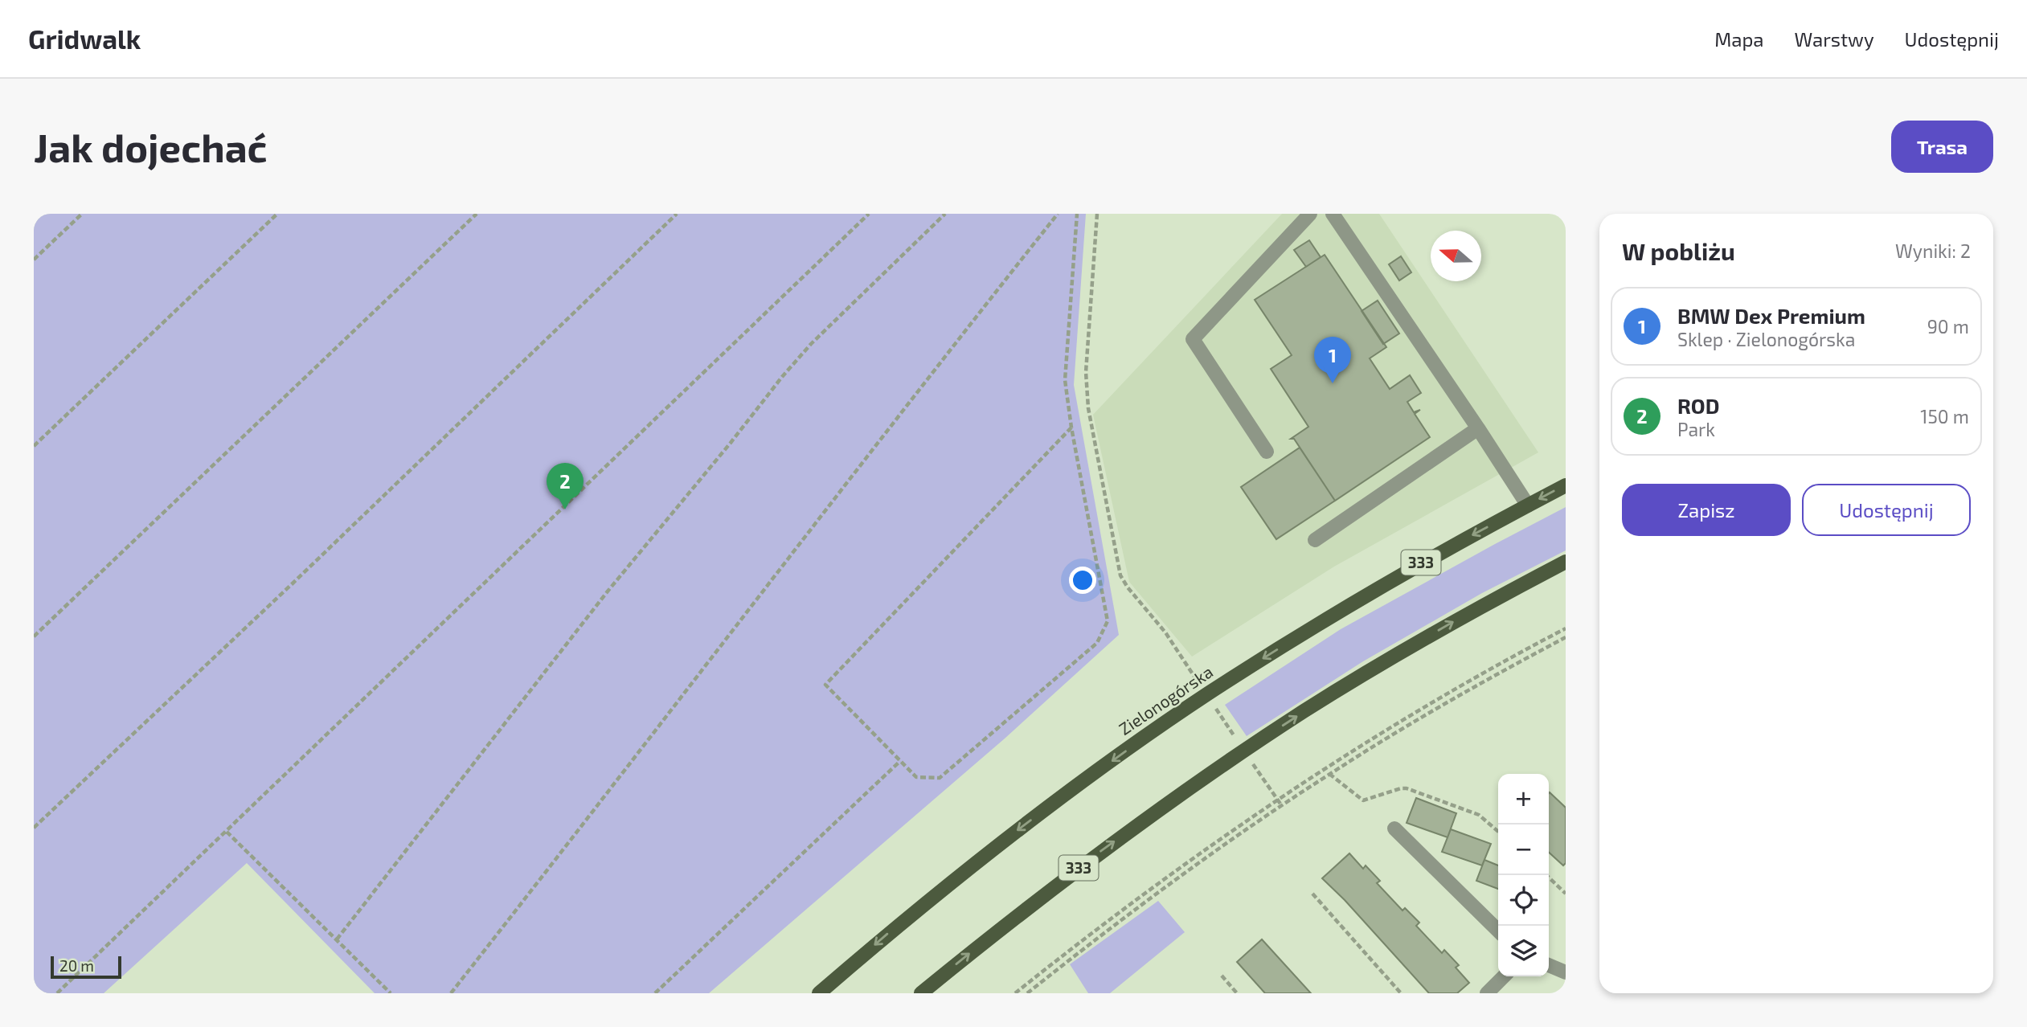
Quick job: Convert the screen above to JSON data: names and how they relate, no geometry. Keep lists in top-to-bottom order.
{
  "streets": {
    "main road": ["333", "Zielonogórska"]
  },
  "scale_bar": "20 m",
  "north": "left",
  "page": {
    "header": "Gridwalk",
    "nav": ["Mapa", "Warstwy", "Udostępnij"],
    "buttons": [
      "Trasa",
      ["Zapisz", "Udostępnij"]
    ],
    "title": "Jak dojechać",
    "heading": ["W pobliżu", "Wyniki: 2"],
    "list": [
      {
        "mark": "1",
        "name": "BMW Dex Premium",
        "note": "Sklep · Zielonogórska",
        "value": "90 m"
      },
      {
        "mark": "2",
        "name": "ROD",
        "note": "Park",
        "value": "150 m"
      }
    ],
    "pins": ["1", "2"],
    "map_buttons": ["+", "−"],
    "scale": "20 m"
  }
}
